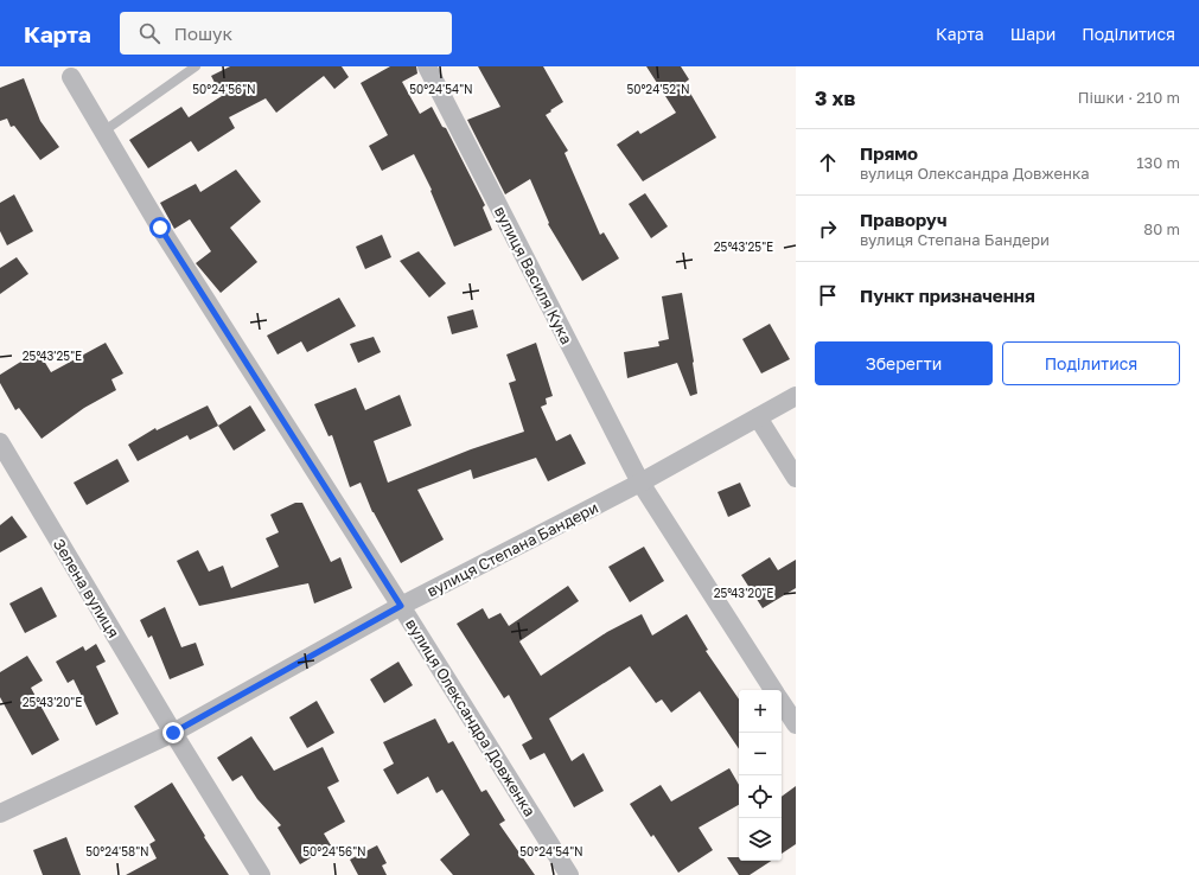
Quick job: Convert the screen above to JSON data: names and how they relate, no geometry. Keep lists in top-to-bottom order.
{
  "streets": {
    "street": [
      "вулиця Василя Кука",
      "вулиця Степана Бандери",
      "Зелена вулиця",
      "вулиця Олександра Довженка"
    ]
  },
  "crossings": [
    ["вулиця Василя Кука", "вулиця Степана Бандери"],
    ["вулиця Степана Бандери", "Зелена вулиця"],
    ["вулиця Степана Бандери", "вулиця Олександра Довженка"]
  ],
  "page": {
    "header": "Карта",
    "search": "Пошук",
    "nav": ["Карта", "Шари", "Поділитися"],
    "heading": ["3 хв", "Пішки · 210 m"],
    "list": [
      ["Прямо", "вулиця Олександра Довженка", "130 m"],
      ["Праворуч", "вулиця Степана Бандери", "80 m"],
      "Пункт призначення"
    ],
    "buttons": ["Зберегти", "Поділитися"],
    "map_buttons": ["+", "−"]
  },
  "coordinates": [
    "50°24'56\"N",
    "50°24'54\"N",
    "50°24'52\"N",
    "25°43'25\"E",
    "25°43'20\"E",
    "50°24'58\"N"
  ]
}
